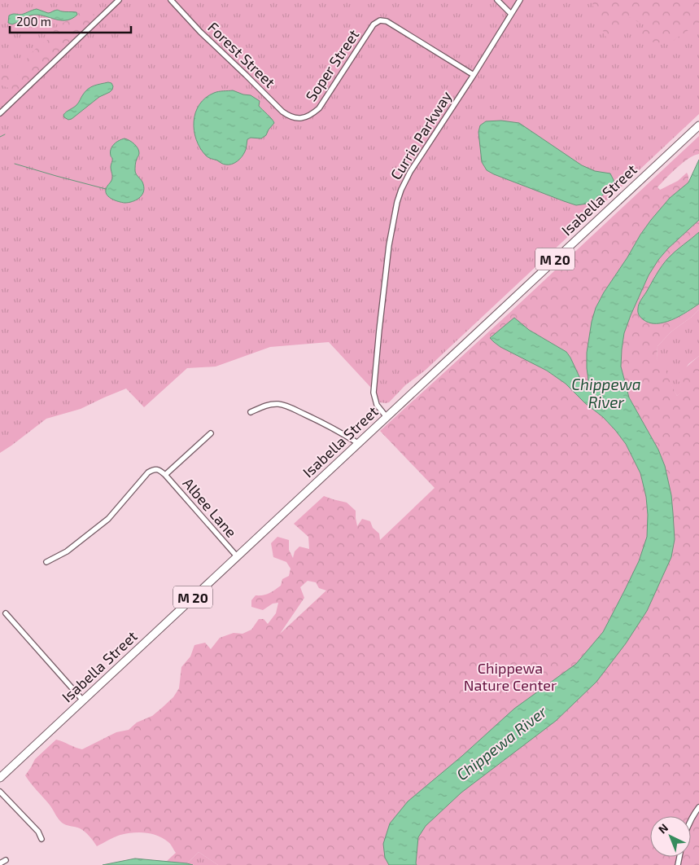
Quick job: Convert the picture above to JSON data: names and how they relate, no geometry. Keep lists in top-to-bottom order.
{
  "streets": {
    "highway": ["Isabella Street", "M 20"],
    "street": [
      "Forest Street",
      "Soper Street",
      "Currie Parkway",
      "Albee Lane"
    ]
  },
  "crossings": [
    ["Forest Street", "Soper Street"],
    ["Soper Street", "Currie Parkway"],
    ["Currie Parkway", "Isabella Street"],
    ["Isabella Street", "Albee Lane"]
  ],
  "water": ["Chippewa River"],
  "parks": ["Chippewa Nature Center"],
  "scale_bar": "200 m",
  "north": "top left"
}
